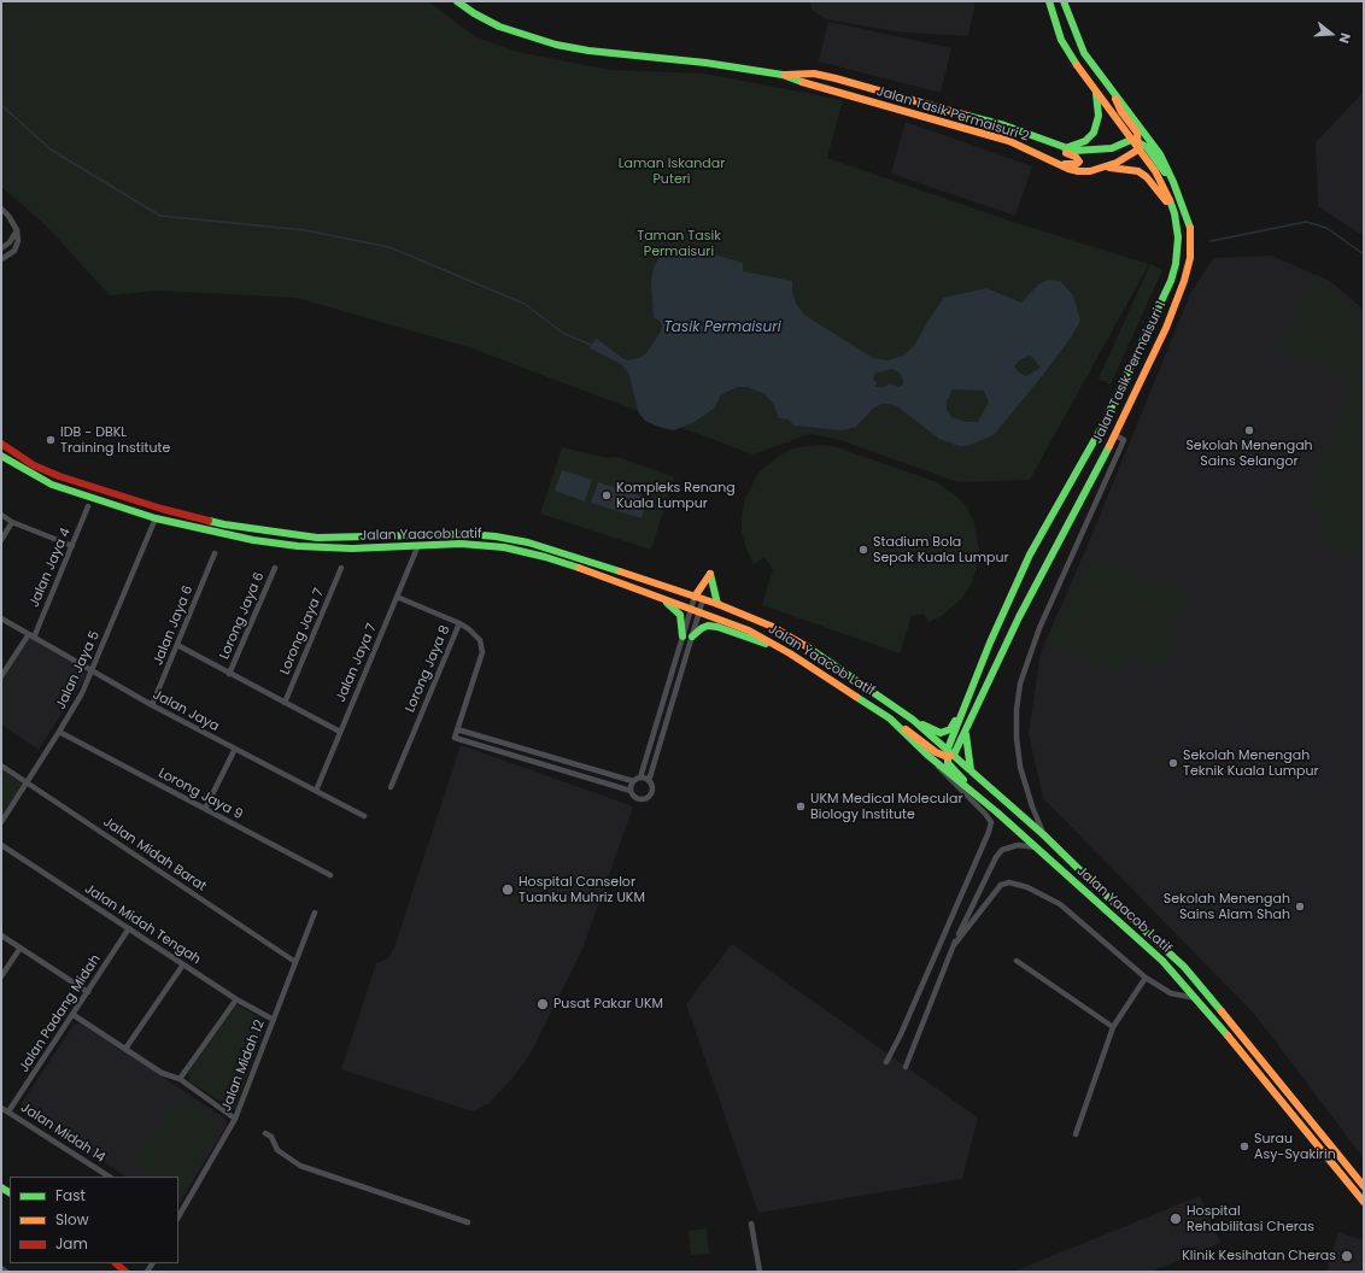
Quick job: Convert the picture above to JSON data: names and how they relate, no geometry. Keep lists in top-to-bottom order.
{
  "streets": {
    "street": [
      "Jalan Tasik Permaisuri 2",
      "Jalan Tasik Permaisuri 1",
      "Jalan Yaacob Latif",
      "Jalan Jaya 4",
      "Lorong Jaya 6",
      "Jalan Jaya 6",
      "Lorong Jaya 7",
      "Jalan Jaya 7",
      "Lorong Jaya 8",
      "Jalan Jaya 5",
      "Jalan Jaya",
      "Lorong Jaya 9",
      "Jalan Midah Barat",
      "Jalan Midah Tengah",
      "Jalan Padang Midah",
      "Jalan Midah 12",
      "Jalan Midah 14"
    ]
  },
  "crossings": [
    ["Jalan Tasik Permaisuri 2", "Jalan Tasik Permaisuri 1"],
    ["Jalan Tasik Permaisuri 1", "Jalan Yaacob Latif"],
    ["Jalan Yaacob Latif", "Jalan Jaya 7"],
    ["Jalan Yaacob Latif", "Jalan Jaya 5"],
    ["Jalan Jaya 4", "Jalan Jaya"],
    ["Jalan Jaya 6", "Jalan Jaya"],
    ["Jalan Jaya 7", "Lorong Jaya 8"],
    ["Jalan Jaya 7", "Jalan Jaya"],
    ["Jalan Jaya 5", "Jalan Jaya"],
    ["Jalan Jaya 5", "Lorong Jaya 9"],
    ["Jalan Jaya 5", "Jalan Midah Barat"],
    ["Jalan Midah Barat", "Jalan Midah 12"],
    ["Jalan Midah Tengah", "Jalan Padang Midah"],
    ["Jalan Midah Tengah", "Jalan Midah 12"],
    ["Jalan Padang Midah", "Jalan Midah 14"]
  ],
  "water": ["Tasik Permaisuri"],
  "parks": ["Laman Iskandar Puteri", "Taman Tasik Permaisuri"],
  "places": [
    "Sekolah Menengah Sains Selangor",
    "IDB - DBKL Training Institute",
    "Kompleks Renang Kuala Lumpur",
    "Stadium Bola Sepak Kuala Lumpur",
    "Sekolah Menengah Teknik Kuala Lumpur",
    "UKM Medical Molecular Biology Institute",
    "Hospital Canselor Tuanku Muhriz UKM",
    "Sekolah Menengah Sains Alam Shah",
    "Pusat Pakar UKM",
    "Surau Asy-Syakirin",
    "Hospital Rehabilitasi Cheras",
    "Klinik Kesihatan Cheras"
  ],
  "legend": ["Fast", "Slow", "Jam"],
  "north": "right"
}
